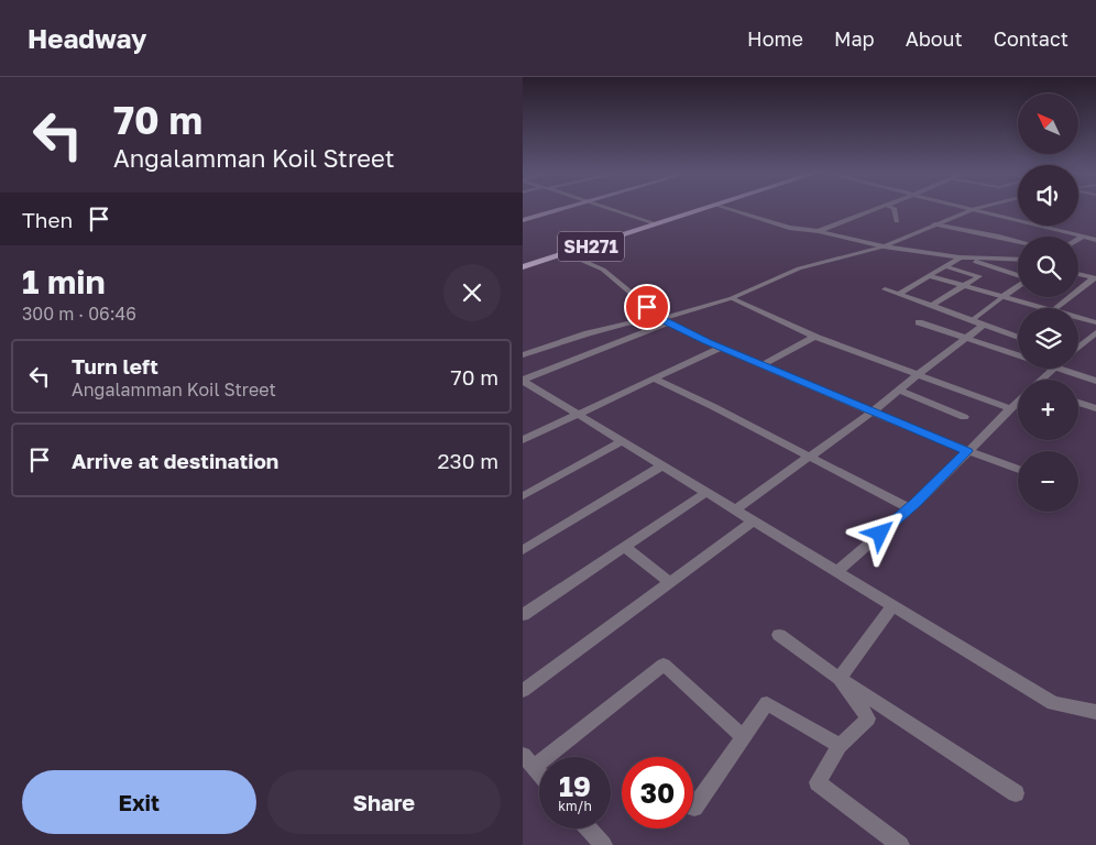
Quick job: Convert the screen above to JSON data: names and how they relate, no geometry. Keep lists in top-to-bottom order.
{
  "streets": {
    "main road": ["SH271"]
  },
  "north": "top left",
  "page": {
    "header": "Headway",
    "nav": [
      "Home",
      "Map",
      "About",
      "Contact"
    ],
    "turn": ["70 m", "Angalamman Koil Street"],
    "map_buttons": ["+", "−"],
    "then": "Then",
    "heading": ["1 min", "300 m · 06:46"],
    "list": [
      {
        "name": "Turn left",
        "note": "Angalamman Koil Street",
        "value": "70 m"
      },
      {
        "name": "Arrive at destination",
        "value": "230 m"
      }
    ],
    "speed": "19 km/h",
    "limit": "30",
    "buttons": ["Exit", "Share"]
  }
}
